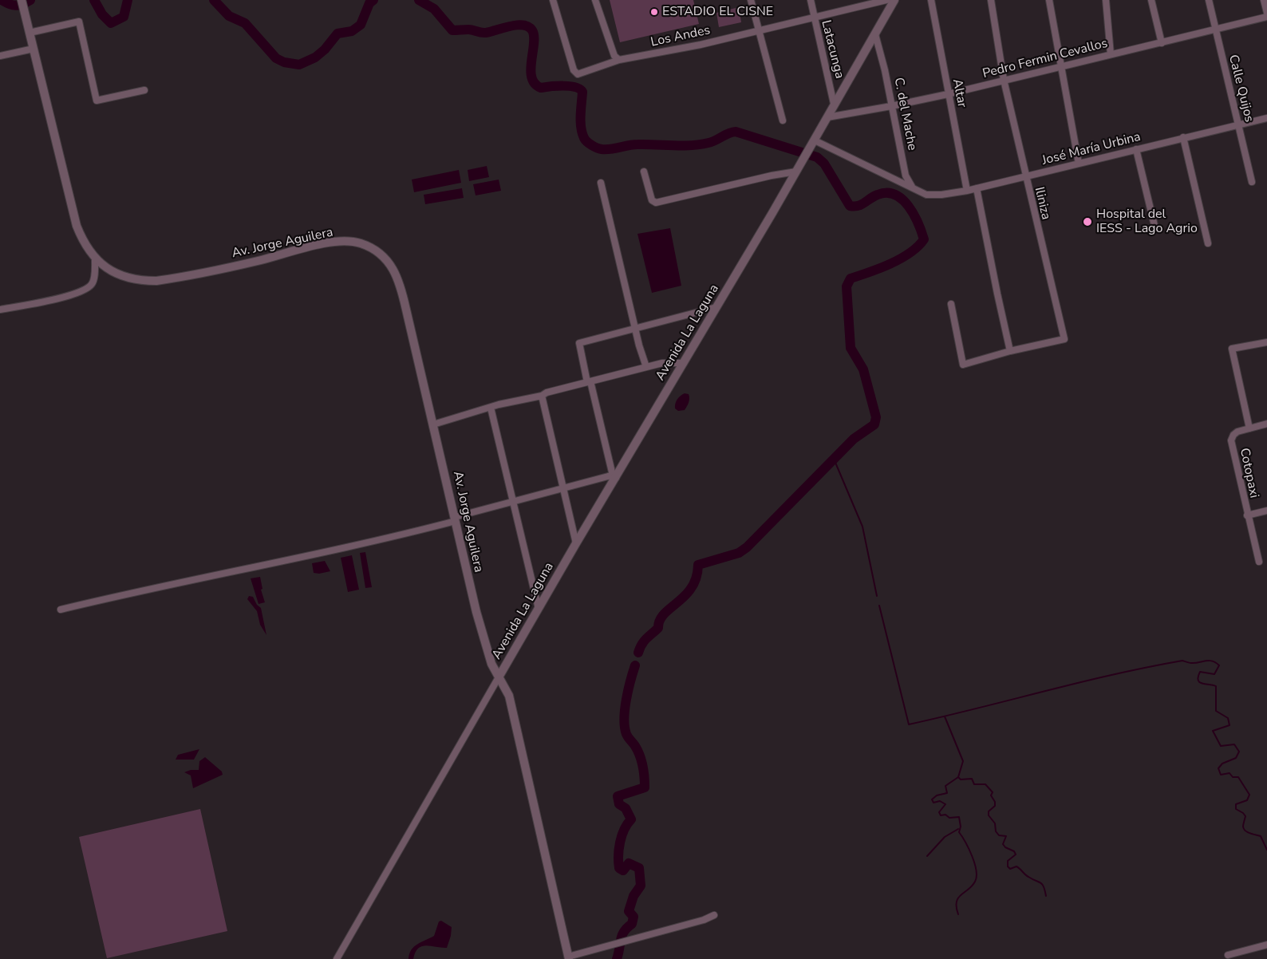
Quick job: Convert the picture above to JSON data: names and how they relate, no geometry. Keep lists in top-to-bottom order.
{
  "streets": {
    "street": [
      "Los Andes",
      "Latacunga",
      "Pedro Fermin Cevallos",
      "Calle Quijos",
      "Altar",
      "C. del Mache",
      "José María Urbina",
      "Iliniza",
      "Av. Jorge Aguilera",
      "Avenida La Laguna",
      "Cotopaxi"
    ]
  },
  "crossings": [
    ["Los Andes", "Latacunga"],
    ["Latacunga", "Avenida La Laguna"],
    ["Pedro Fermin Cevallos", "Calle Quijos"],
    ["Pedro Fermin Cevallos", "Altar"],
    ["Pedro Fermin Cevallos", "C. del Mache"],
    ["Pedro Fermin Cevallos", "Iliniza"],
    ["Pedro Fermin Cevallos", "Avenida La Laguna"],
    ["Calle Quijos", "José María Urbina"],
    ["Altar", "José María Urbina"],
    ["C. del Mache", "José María Urbina"],
    ["C. del Mache", "Avenida La Laguna"],
    ["José María Urbina", "Iliniza"],
    ["Av. Jorge Aguilera", "Avenida La Laguna"]
  ],
  "places": ["ESTADIO EL CISNE", "Hospital del IESS - Lago Agrio"]
}
